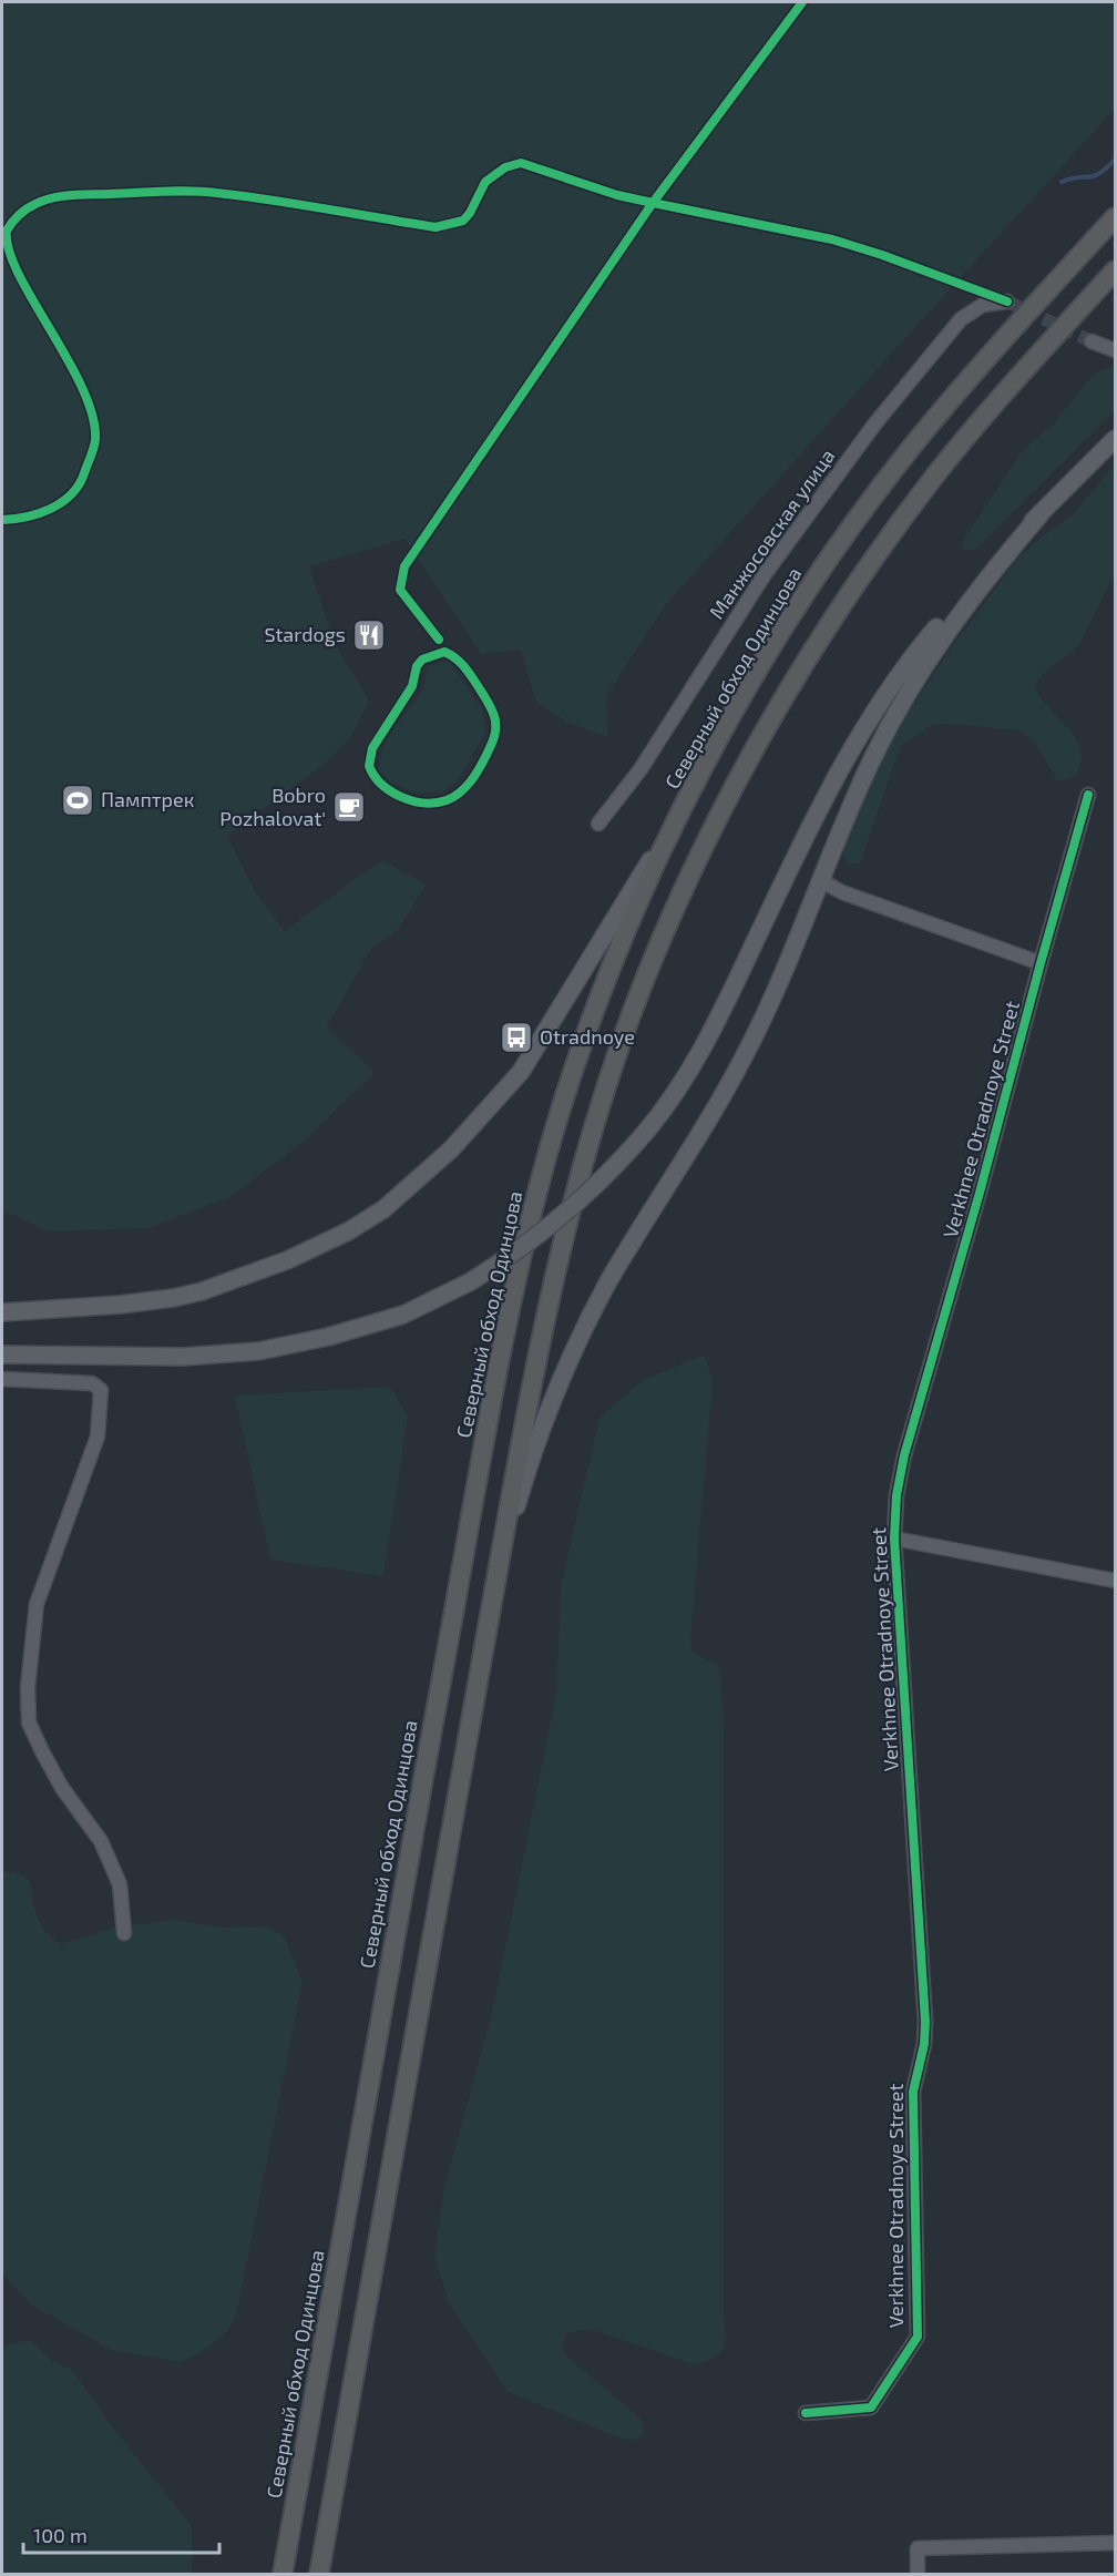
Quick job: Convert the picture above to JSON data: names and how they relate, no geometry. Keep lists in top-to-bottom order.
{
  "streets": {
    "highway": ["Северный обход Одинцова"],
    "street": ["Манжосовская улица", "Verkhnee Otradnoye Street"]
  },
  "places": {
    "restaurant": ["Stardogs"],
    "sports": ["Памптрек"],
    "cafe": ["Bobro Pozhalovat'"],
    "bus stop": ["Otradnoye"]
  },
  "scale_bar": "100 m"
}
